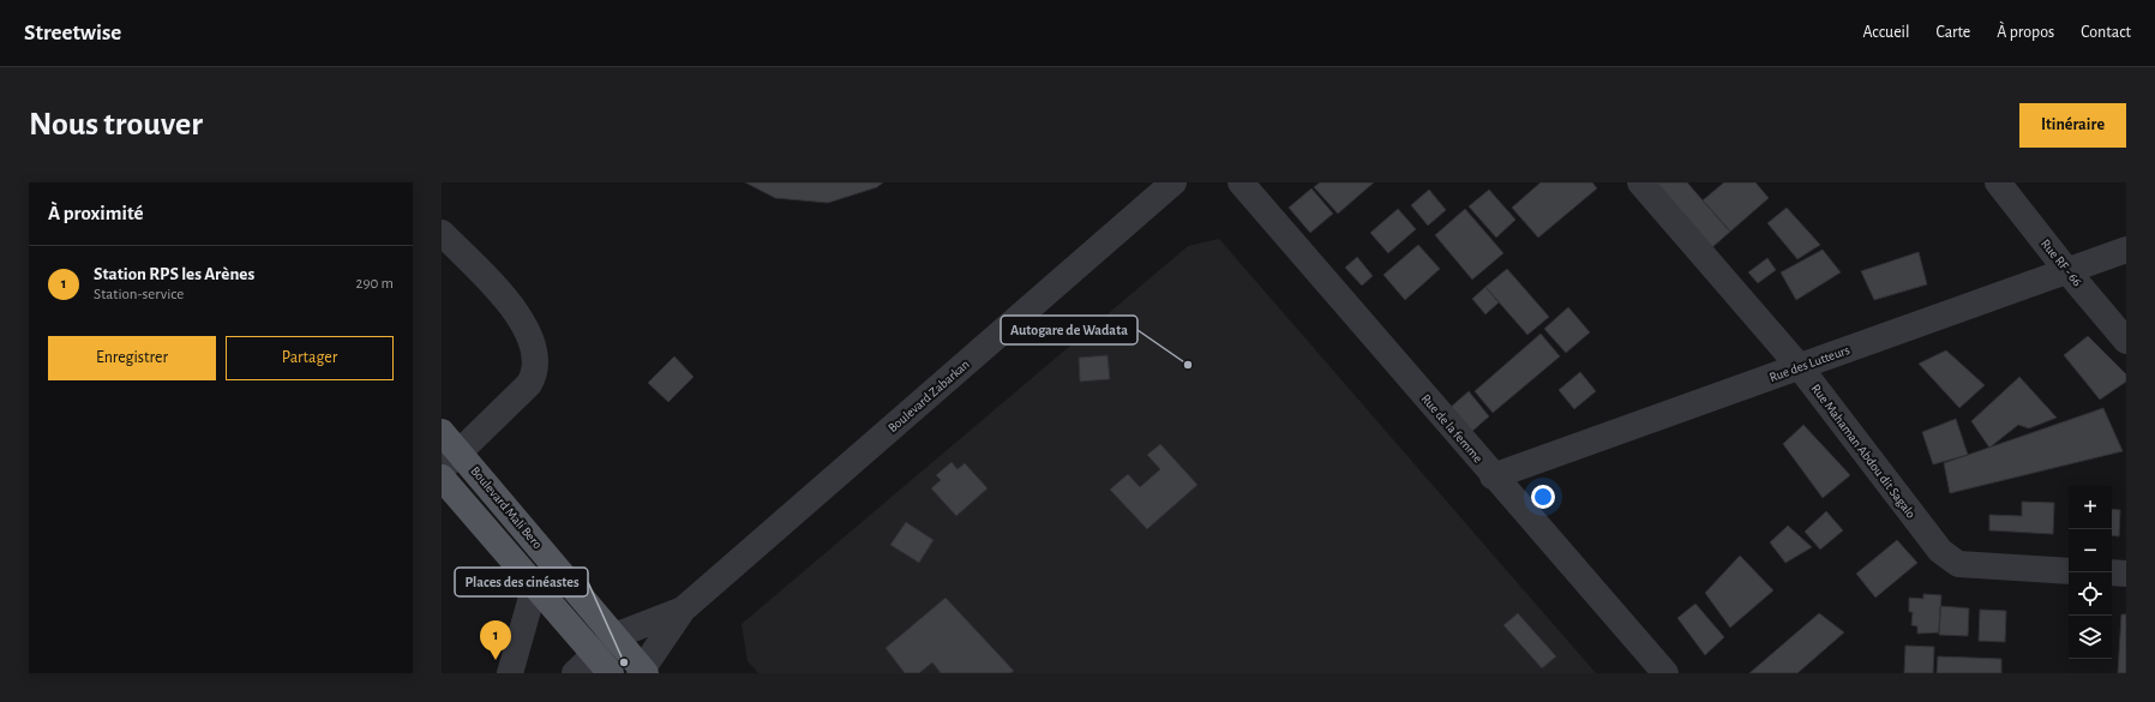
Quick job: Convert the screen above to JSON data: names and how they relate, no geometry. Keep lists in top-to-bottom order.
{
  "streets": {
    "main road": ["Boulevard Mali Bero"],
    "street": [
      "Rue RF - 66",
      "Rue des Lutteurs",
      "Boulevard Zabarkan",
      "Rue de la femme",
      "Rue Mahaman Abdou dit Sagalo"
    ]
  },
  "crossings": [
    ["Rue RF - 66", "Rue des Lutteurs"],
    ["Rue des Lutteurs", "Rue de la femme"],
    ["Rue des Lutteurs", "Rue Mahaman Abdou dit Sagalo"],
    ["Boulevard Zabarkan", "Boulevard Mali Bero"]
  ],
  "places": ["Autogare de Wadata", "Places des cinéastes"],
  "page": {
    "header": "Streetwise",
    "nav": [
      "Accueil",
      "Carte",
      "À propos",
      "Contact"
    ],
    "buttons": [
      "Itinéraire",
      ["Enregistrer", "Partager"]
    ],
    "title": "Nous trouver",
    "heading": "À proximité",
    "list": [
      {
        "mark": "1",
        "name": "Station RPS les Arènes",
        "note": "Station-service",
        "value": "290 m"
      }
    ],
    "map_buttons": ["+", "−"],
    "pins": "1"
  }
}
